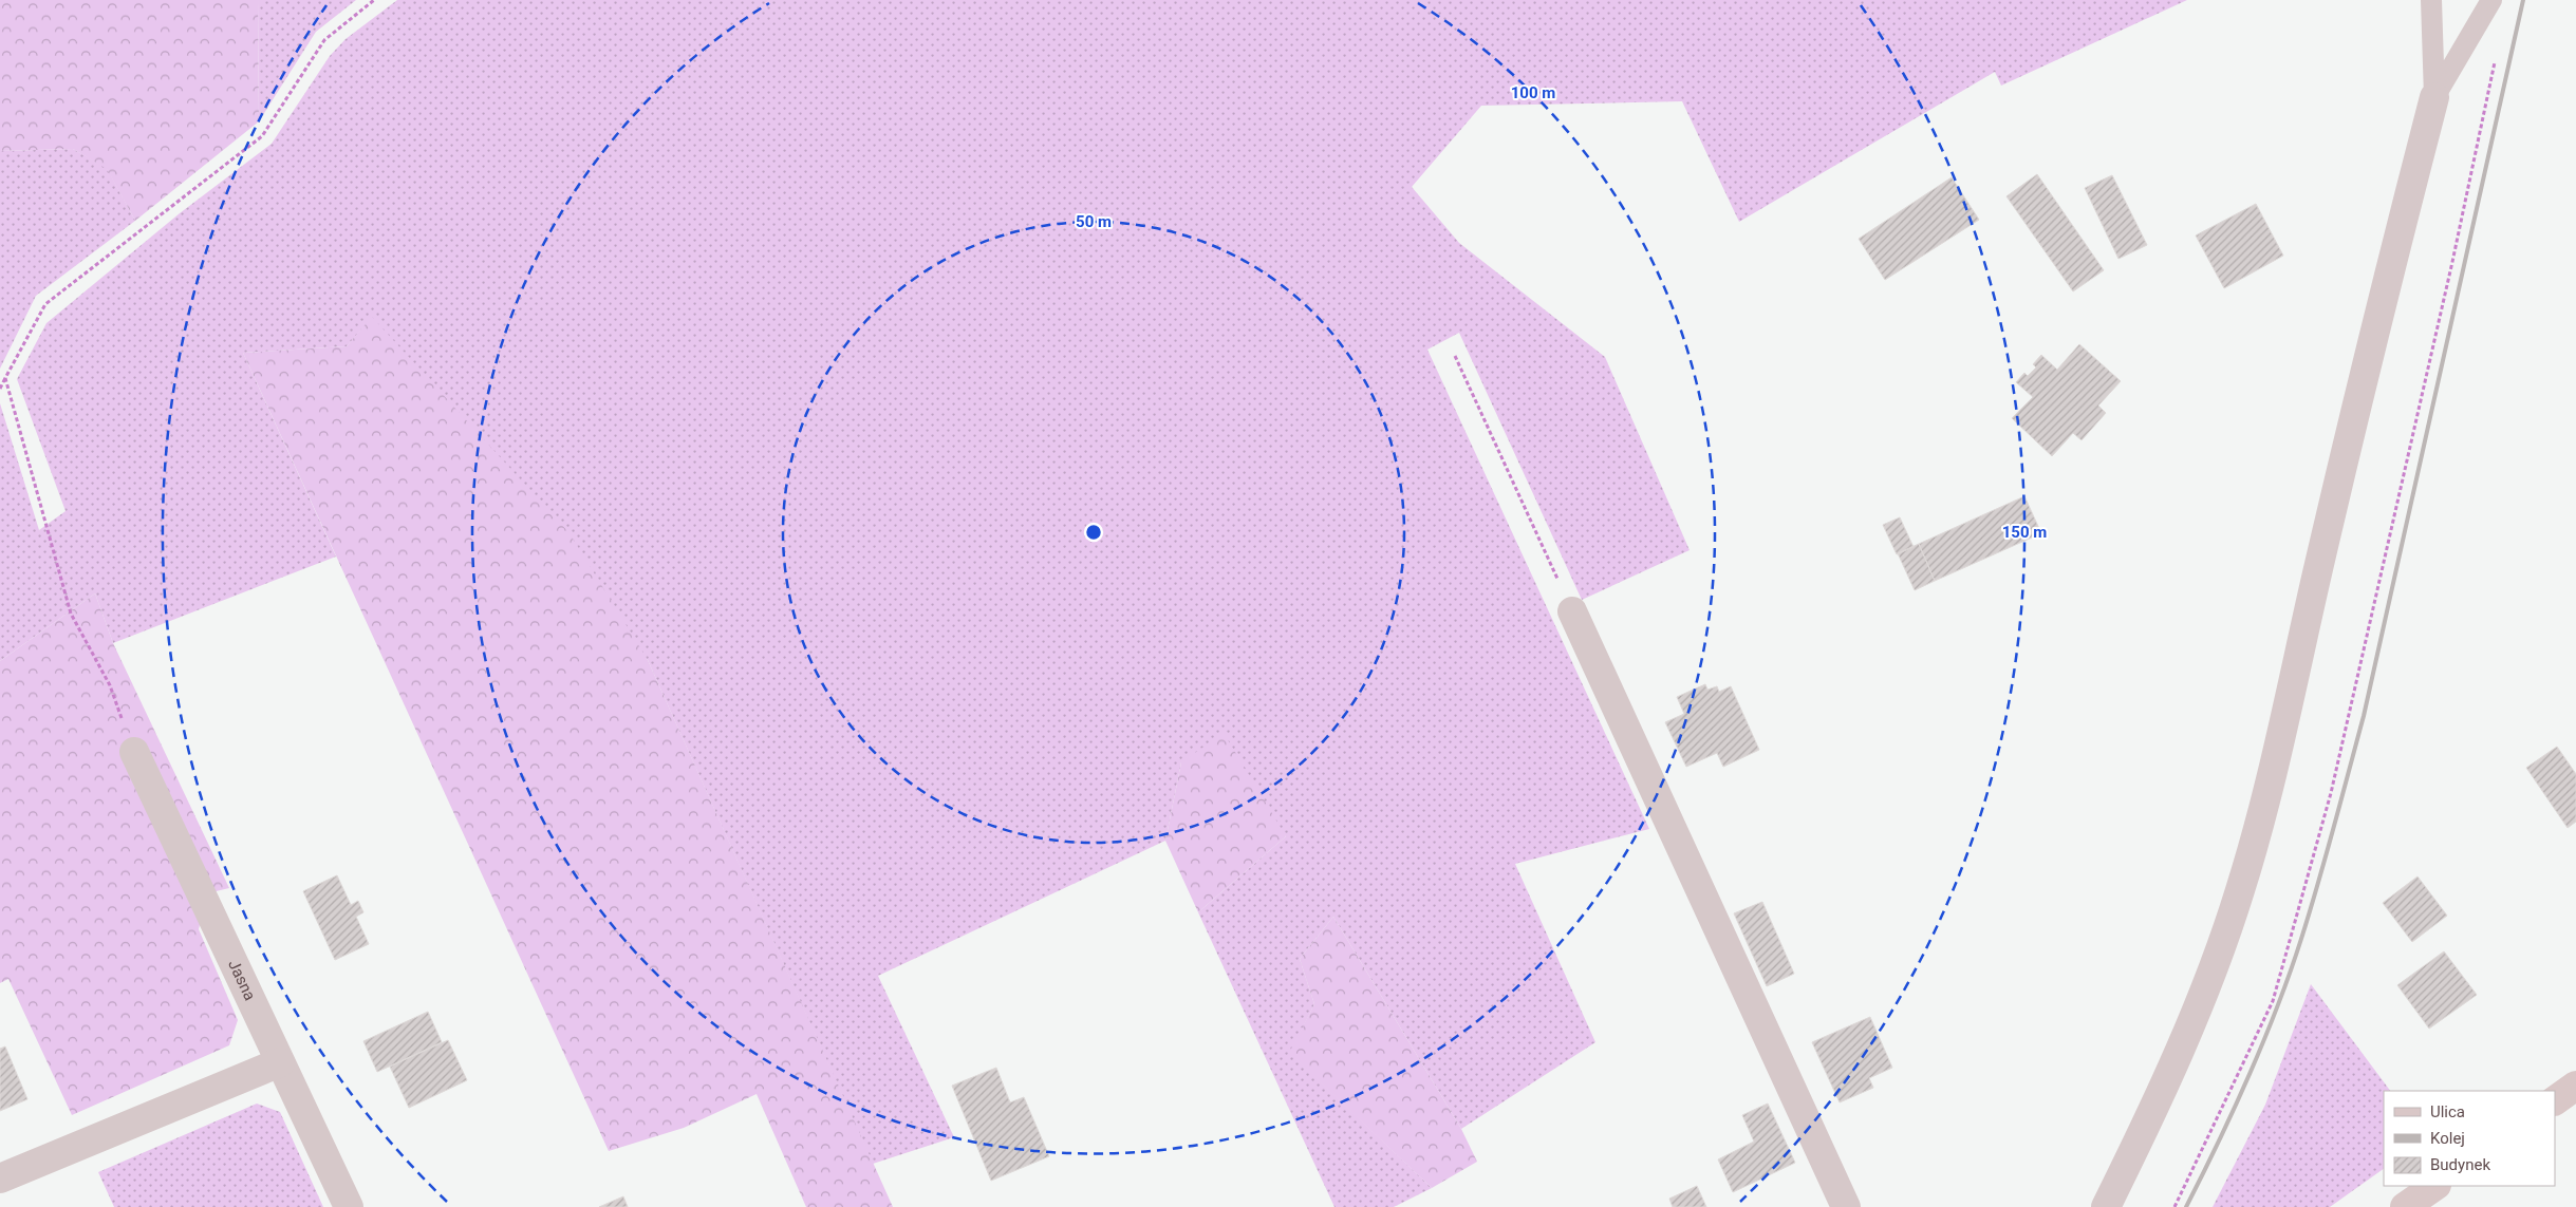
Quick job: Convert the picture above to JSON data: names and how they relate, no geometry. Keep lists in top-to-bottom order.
{
  "streets": {
    "street": ["Jasna"]
  },
  "legend": ["Ulica", "Kolej", "Budynek"],
  "rings": ["100 m", "50 m", "150 m"]
}
